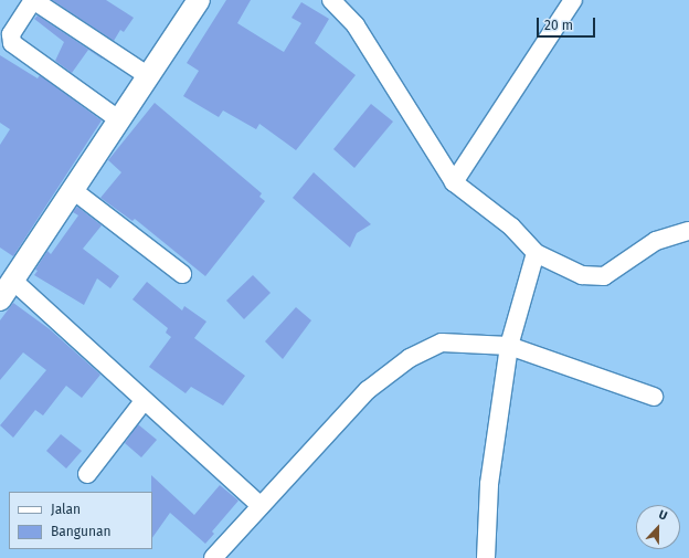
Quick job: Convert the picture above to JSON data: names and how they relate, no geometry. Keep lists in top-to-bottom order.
{
  "legend": ["Jalan", "Bangunan"],
  "scale_bar": "20 m",
  "north": "top"
}
